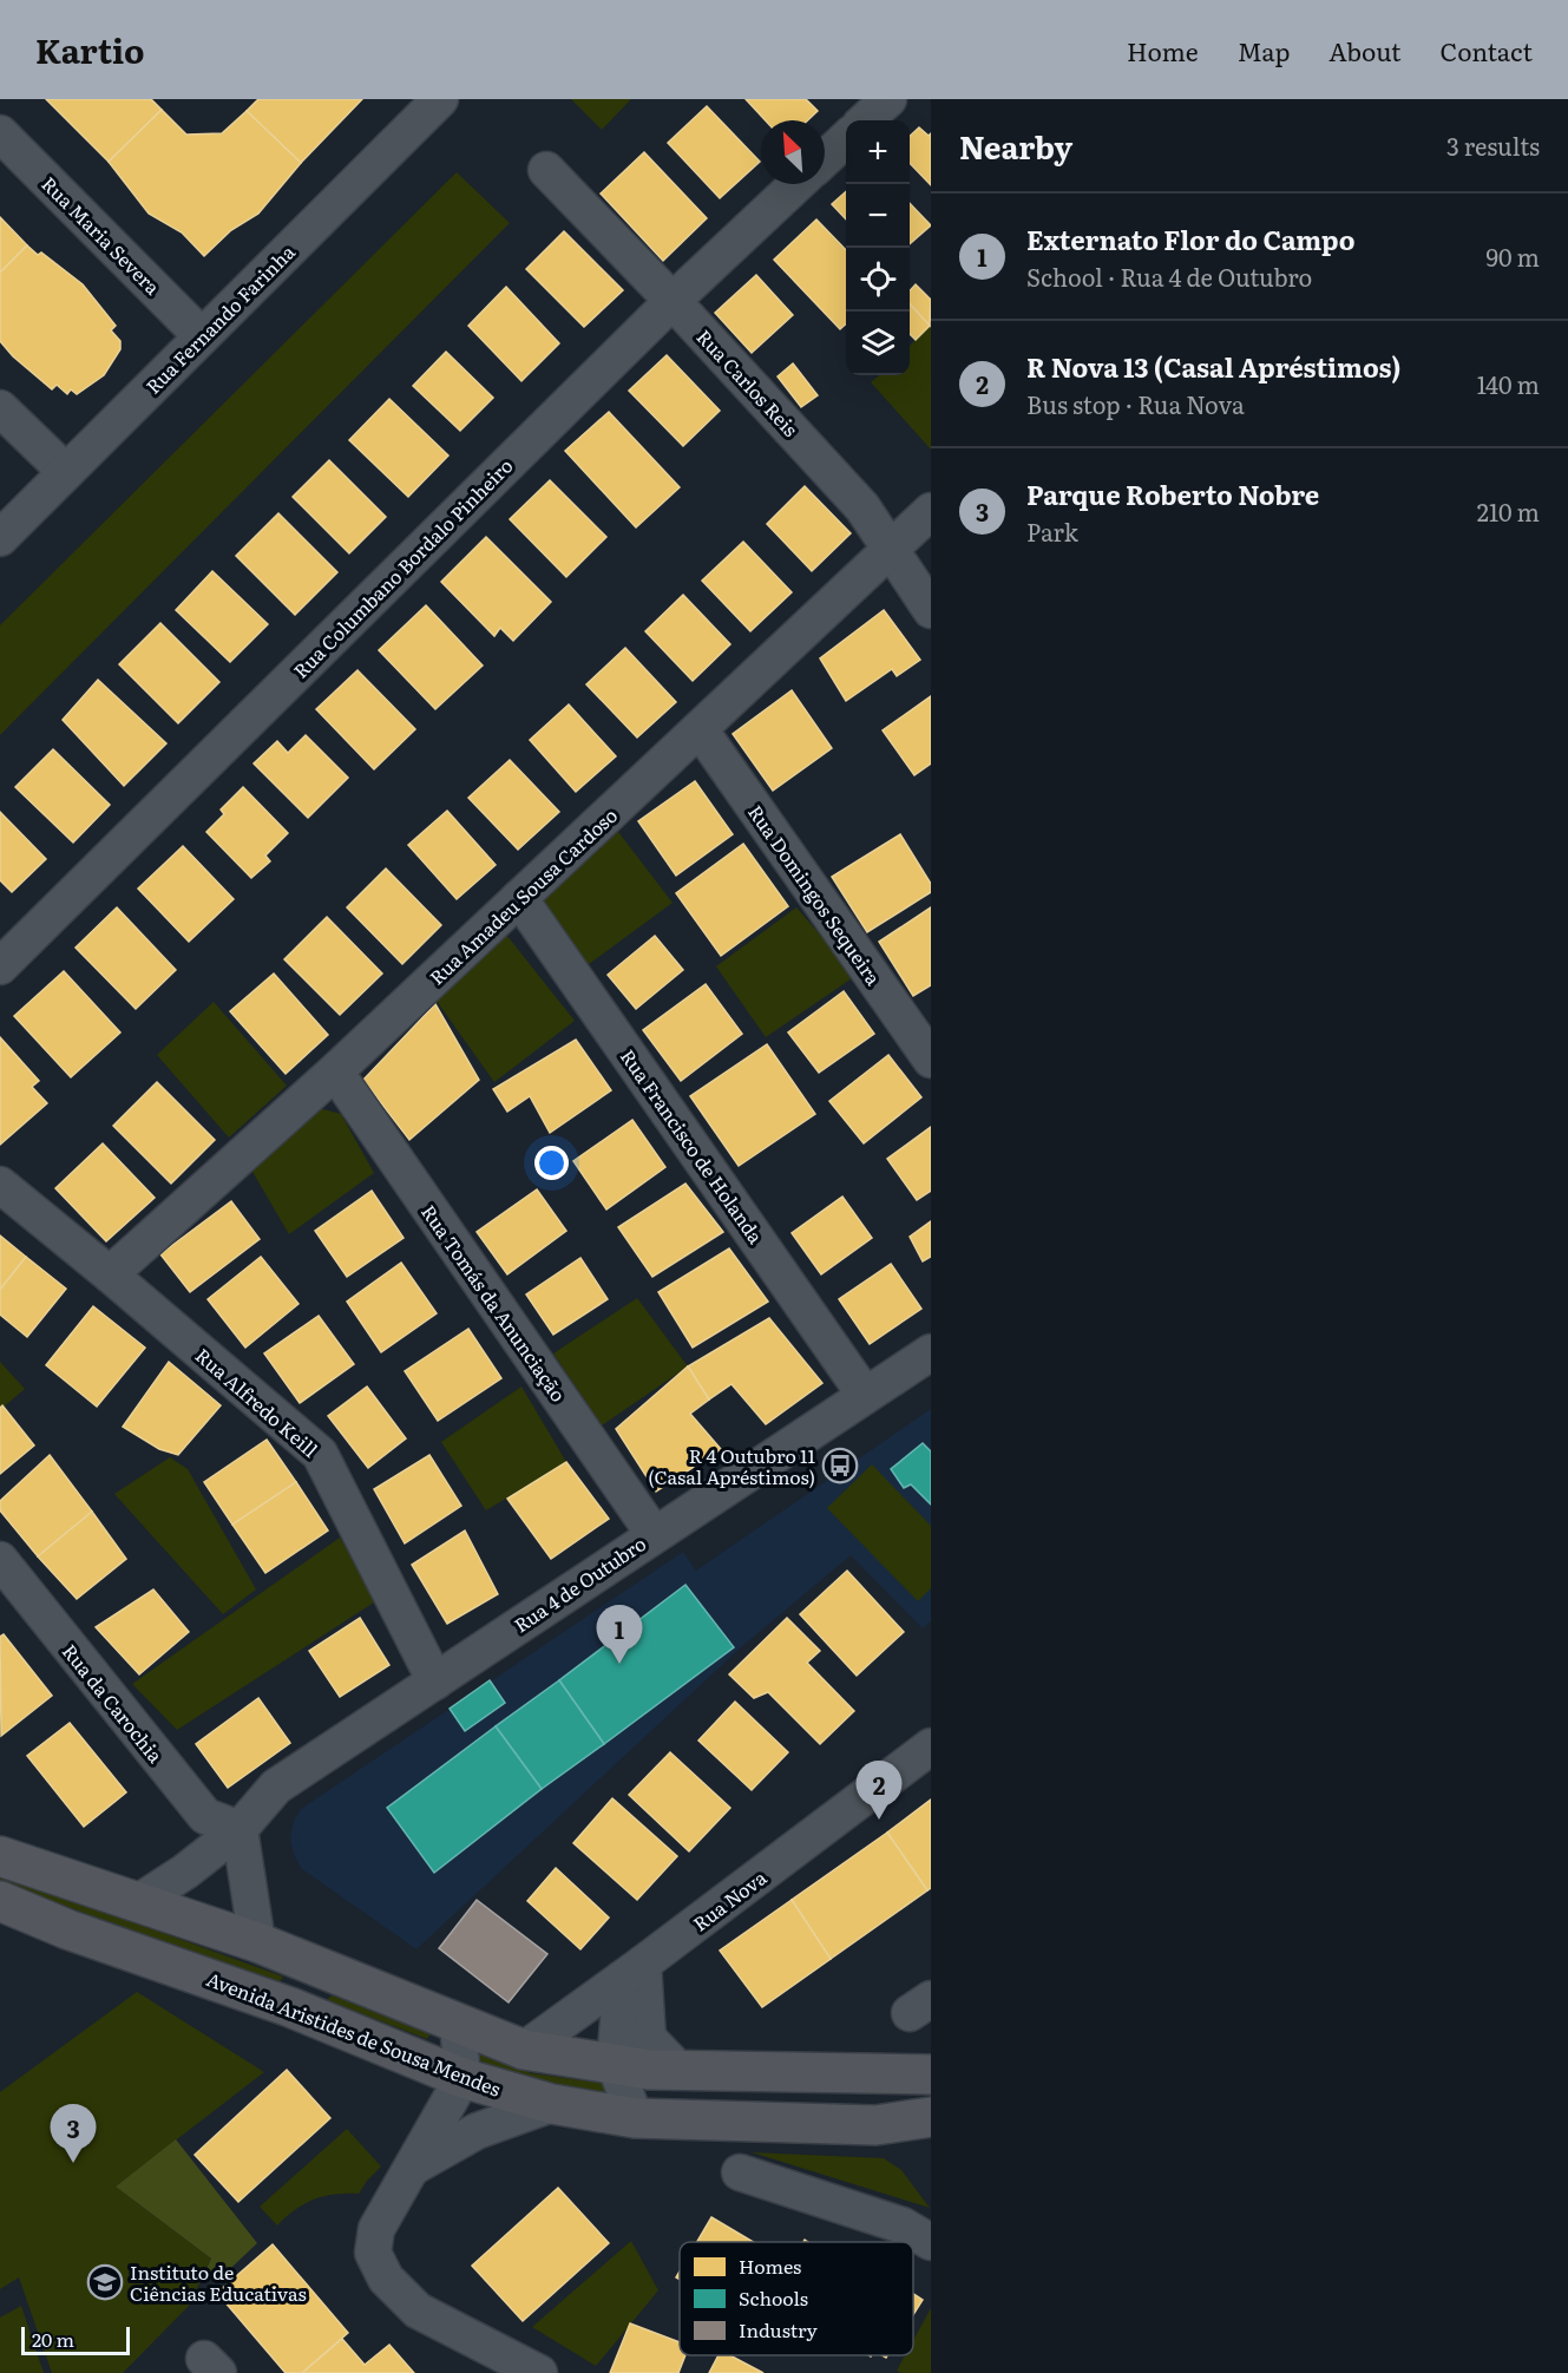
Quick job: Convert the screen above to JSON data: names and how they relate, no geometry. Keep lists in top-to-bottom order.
{
  "streets": {
    "main road": ["Avenida Aristides de Sousa Mendes"],
    "street": [
      "Rua Maria Severa",
      "Rua Fernando Farinha",
      "Rua Carlos Reis",
      "Rua Columbano Bordalo Pinheiro",
      "Rua Domingos Sequeira",
      "Rua Amadeu Sousa Cardoso",
      "Rua Francisco de Holanda",
      "Rua Tomás da Anunciação",
      "Rua Alfredo Keill",
      "Rua 4 de Outubro",
      "Rua da Carochia",
      "Rua Nova"
    ]
  },
  "crossings": [
    ["Rua Maria Severa", "Rua Fernando Farinha"],
    ["Rua Carlos Reis", "Rua Columbano Bordalo Pinheiro"],
    ["Rua Carlos Reis", "Rua Amadeu Sousa Cardoso"],
    ["Rua Domingos Sequeira", "Rua Amadeu Sousa Cardoso"],
    ["Rua Amadeu Sousa Cardoso", "Rua Francisco de Holanda"],
    ["Rua Amadeu Sousa Cardoso", "Rua Tomás da Anunciação"],
    ["Rua Amadeu Sousa Cardoso", "Rua Alfredo Keill"],
    ["Rua Francisco de Holanda", "Rua 4 de Outubro"],
    ["Rua Tomás da Anunciação", "Rua 4 de Outubro"],
    ["Rua Alfredo Keill", "Rua 4 de Outubro"],
    ["Rua 4 de Outubro", "Rua da Carochia"]
  ],
  "places": {
    "bus stop": ["R 4 Outubro 11 (Casal Apréstimos)"],
    "school or university": ["Instituto de Ciências Educativas"]
  },
  "legend": ["Homes", "Schools", "Industry"],
  "scale_bar": "20 m",
  "north": "top left",
  "page": {
    "header": "Kartio",
    "nav": [
      "Home",
      "Map",
      "About",
      "Contact"
    ],
    "heading": ["Nearby", "3 results"],
    "map_buttons": ["+", "−"],
    "list": [
      {
        "mark": "1",
        "name": "Externato Flor do Campo",
        "note": "School · Rua 4 de Outubro",
        "value": "90 m"
      },
      {
        "mark": "2",
        "name": "R Nova 13 (Casal Apréstimos)",
        "note": "Bus stop · Rua Nova",
        "value": "140 m"
      },
      {
        "mark": "3",
        "name": "Parque Roberto Nobre",
        "note": "Park",
        "value": "210 m"
      }
    ],
    "pins": ["1", "2", "3"],
    "scale": "20 m"
  }
}
